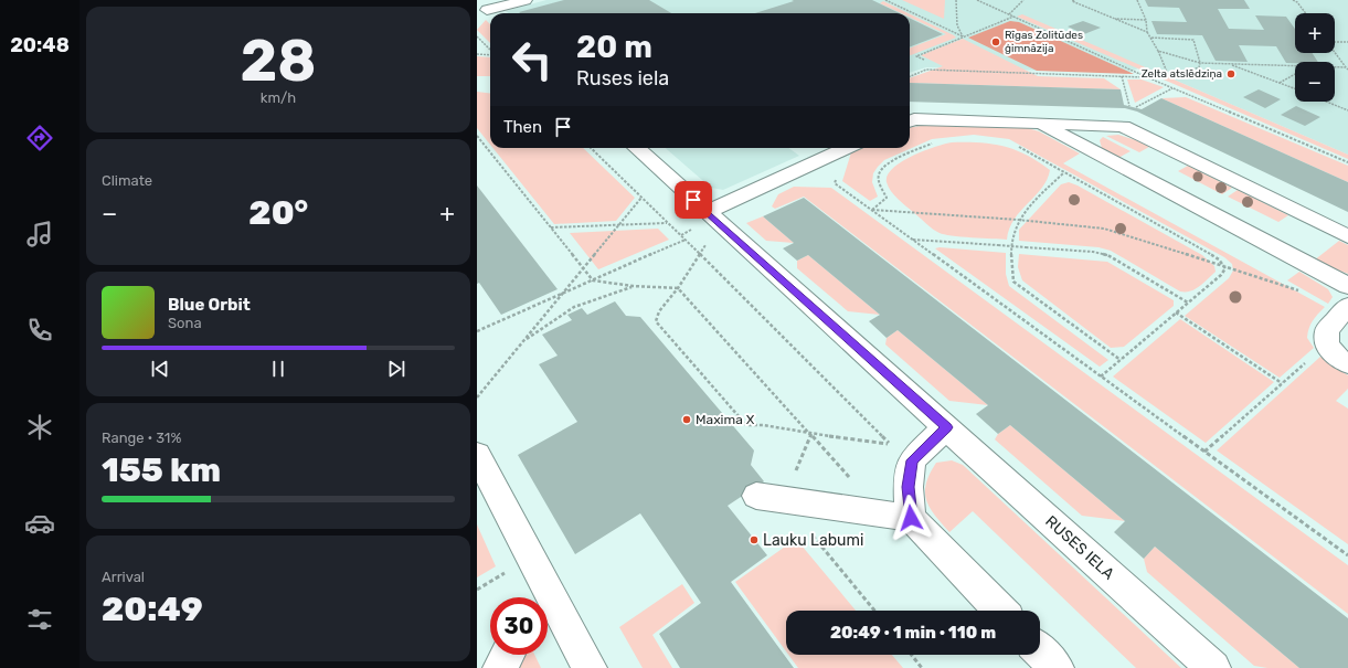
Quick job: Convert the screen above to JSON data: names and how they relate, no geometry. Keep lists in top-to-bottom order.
{
  "streets": {
    "street": ["RUSES IELA"]
  },
  "places": [
    "Rīgas Zolitūdes ģimnāzija",
    "Zelta atslēdziņa",
    "Maxima X",
    "Lauku Labumi"
  ],
  "page": {
    "tabs": "20:48",
    "tile": [
      ["28", "km/h"],
      "Climate",
      ["Range · 31%", "155 km"],
      ["Arrival", "20:49"]
    ],
    "map_buttons": ["+", "−"],
    "turn": ["20 m", "Ruses iela"],
    "then": "Then",
    "heat": ["−", "20°", "+"],
    "song": ["Blue Orbit", "Sona"],
    "limit": "30",
    "trip": "20:49 · 1 min · 110 m"
  }
}
